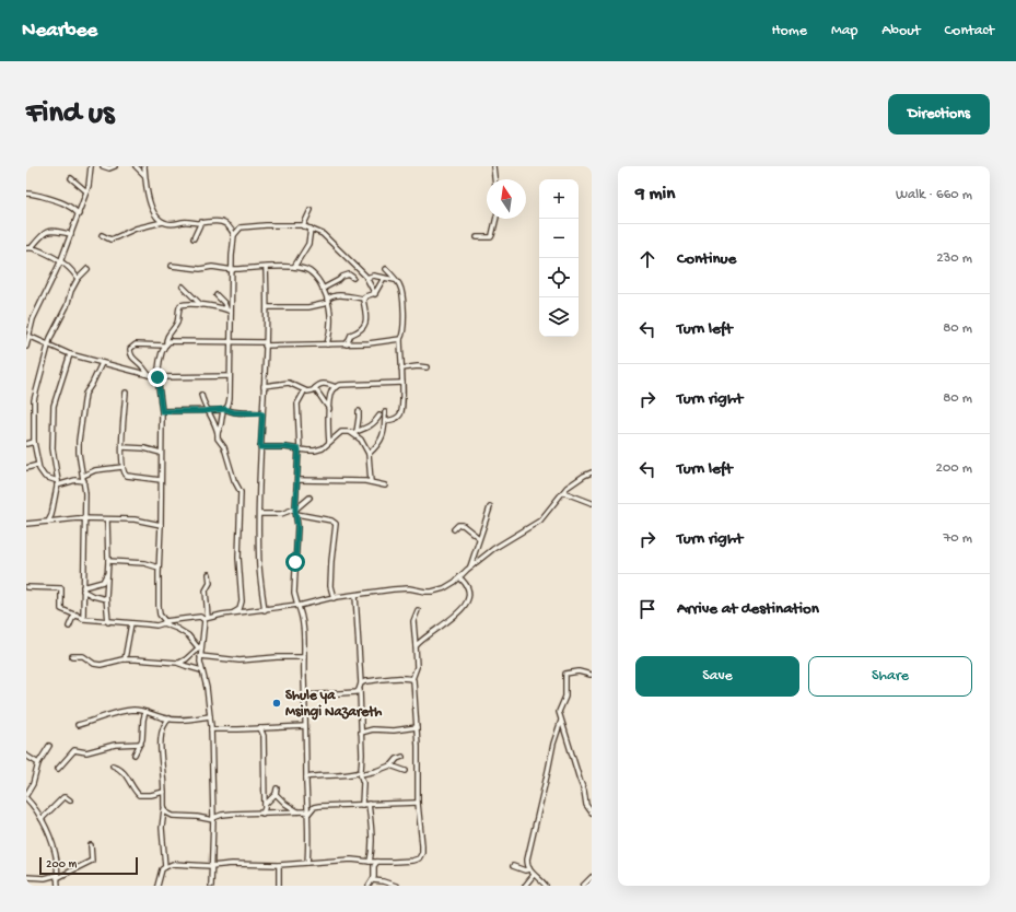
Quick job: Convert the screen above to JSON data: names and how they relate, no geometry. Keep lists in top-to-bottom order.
{
  "places": ["Shule ya Msingi Nazareth"],
  "scale_bar": "200 m",
  "north": "top",
  "page": {
    "header": "Nearbee",
    "nav": [
      "Home",
      "Map",
      "About",
      "Contact"
    ],
    "buttons": [
      "Directions",
      ["Save", "Share"]
    ],
    "title": "Find us",
    "heading": ["9 min", "Walk · 660 m"],
    "map_buttons": ["+", "−"],
    "list": [
      ["Continue", "230 m"],
      ["Turn left", "80 m"],
      ["Turn right", "80 m"],
      ["Turn left", "200 m"],
      ["Turn right", "70 m"],
      "Arrive at destination"
    ],
    "scale": "200 m"
  }
}
